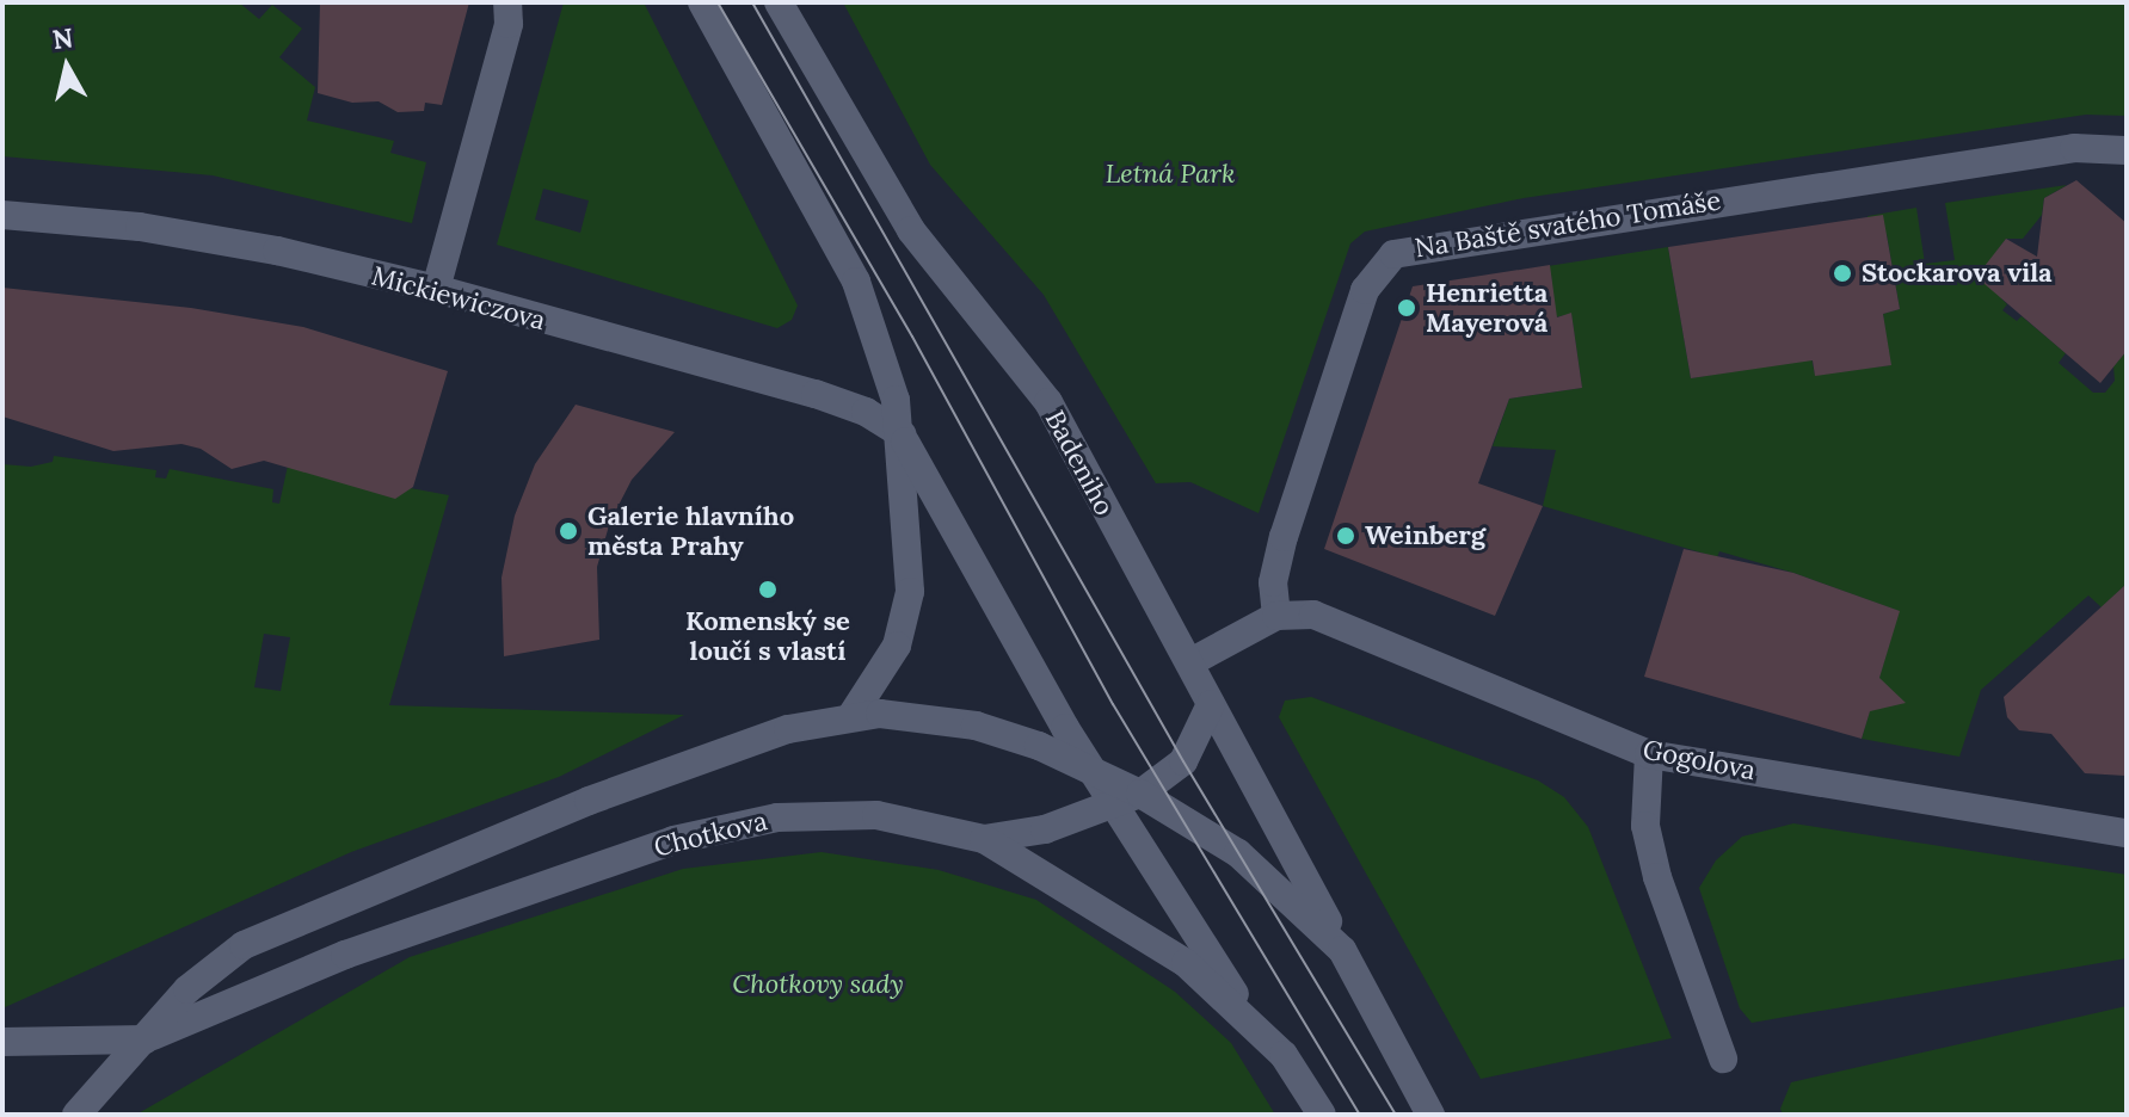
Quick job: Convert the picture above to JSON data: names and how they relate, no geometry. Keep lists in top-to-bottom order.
{
  "streets": {
    "main road": [
      "Na Baště svatého Tomáše",
      "Mickiewiczova",
      "Badeniho",
      "Gogolova",
      "Chotkova"
    ]
  },
  "crossings": [
    ["Na Baště svatého Tomáše", "Gogolova"],
    ["Badeniho", "Chotkova"]
  ],
  "parks": ["Letná Park", "Chotkovy sady"],
  "places": [
    "Stockarova vila",
    "Henrietta Mayerová",
    "Galerie hlavního města Prahy",
    "Weinberg",
    "Komenský se loučí s vlastí"
  ],
  "north": "top"
}
